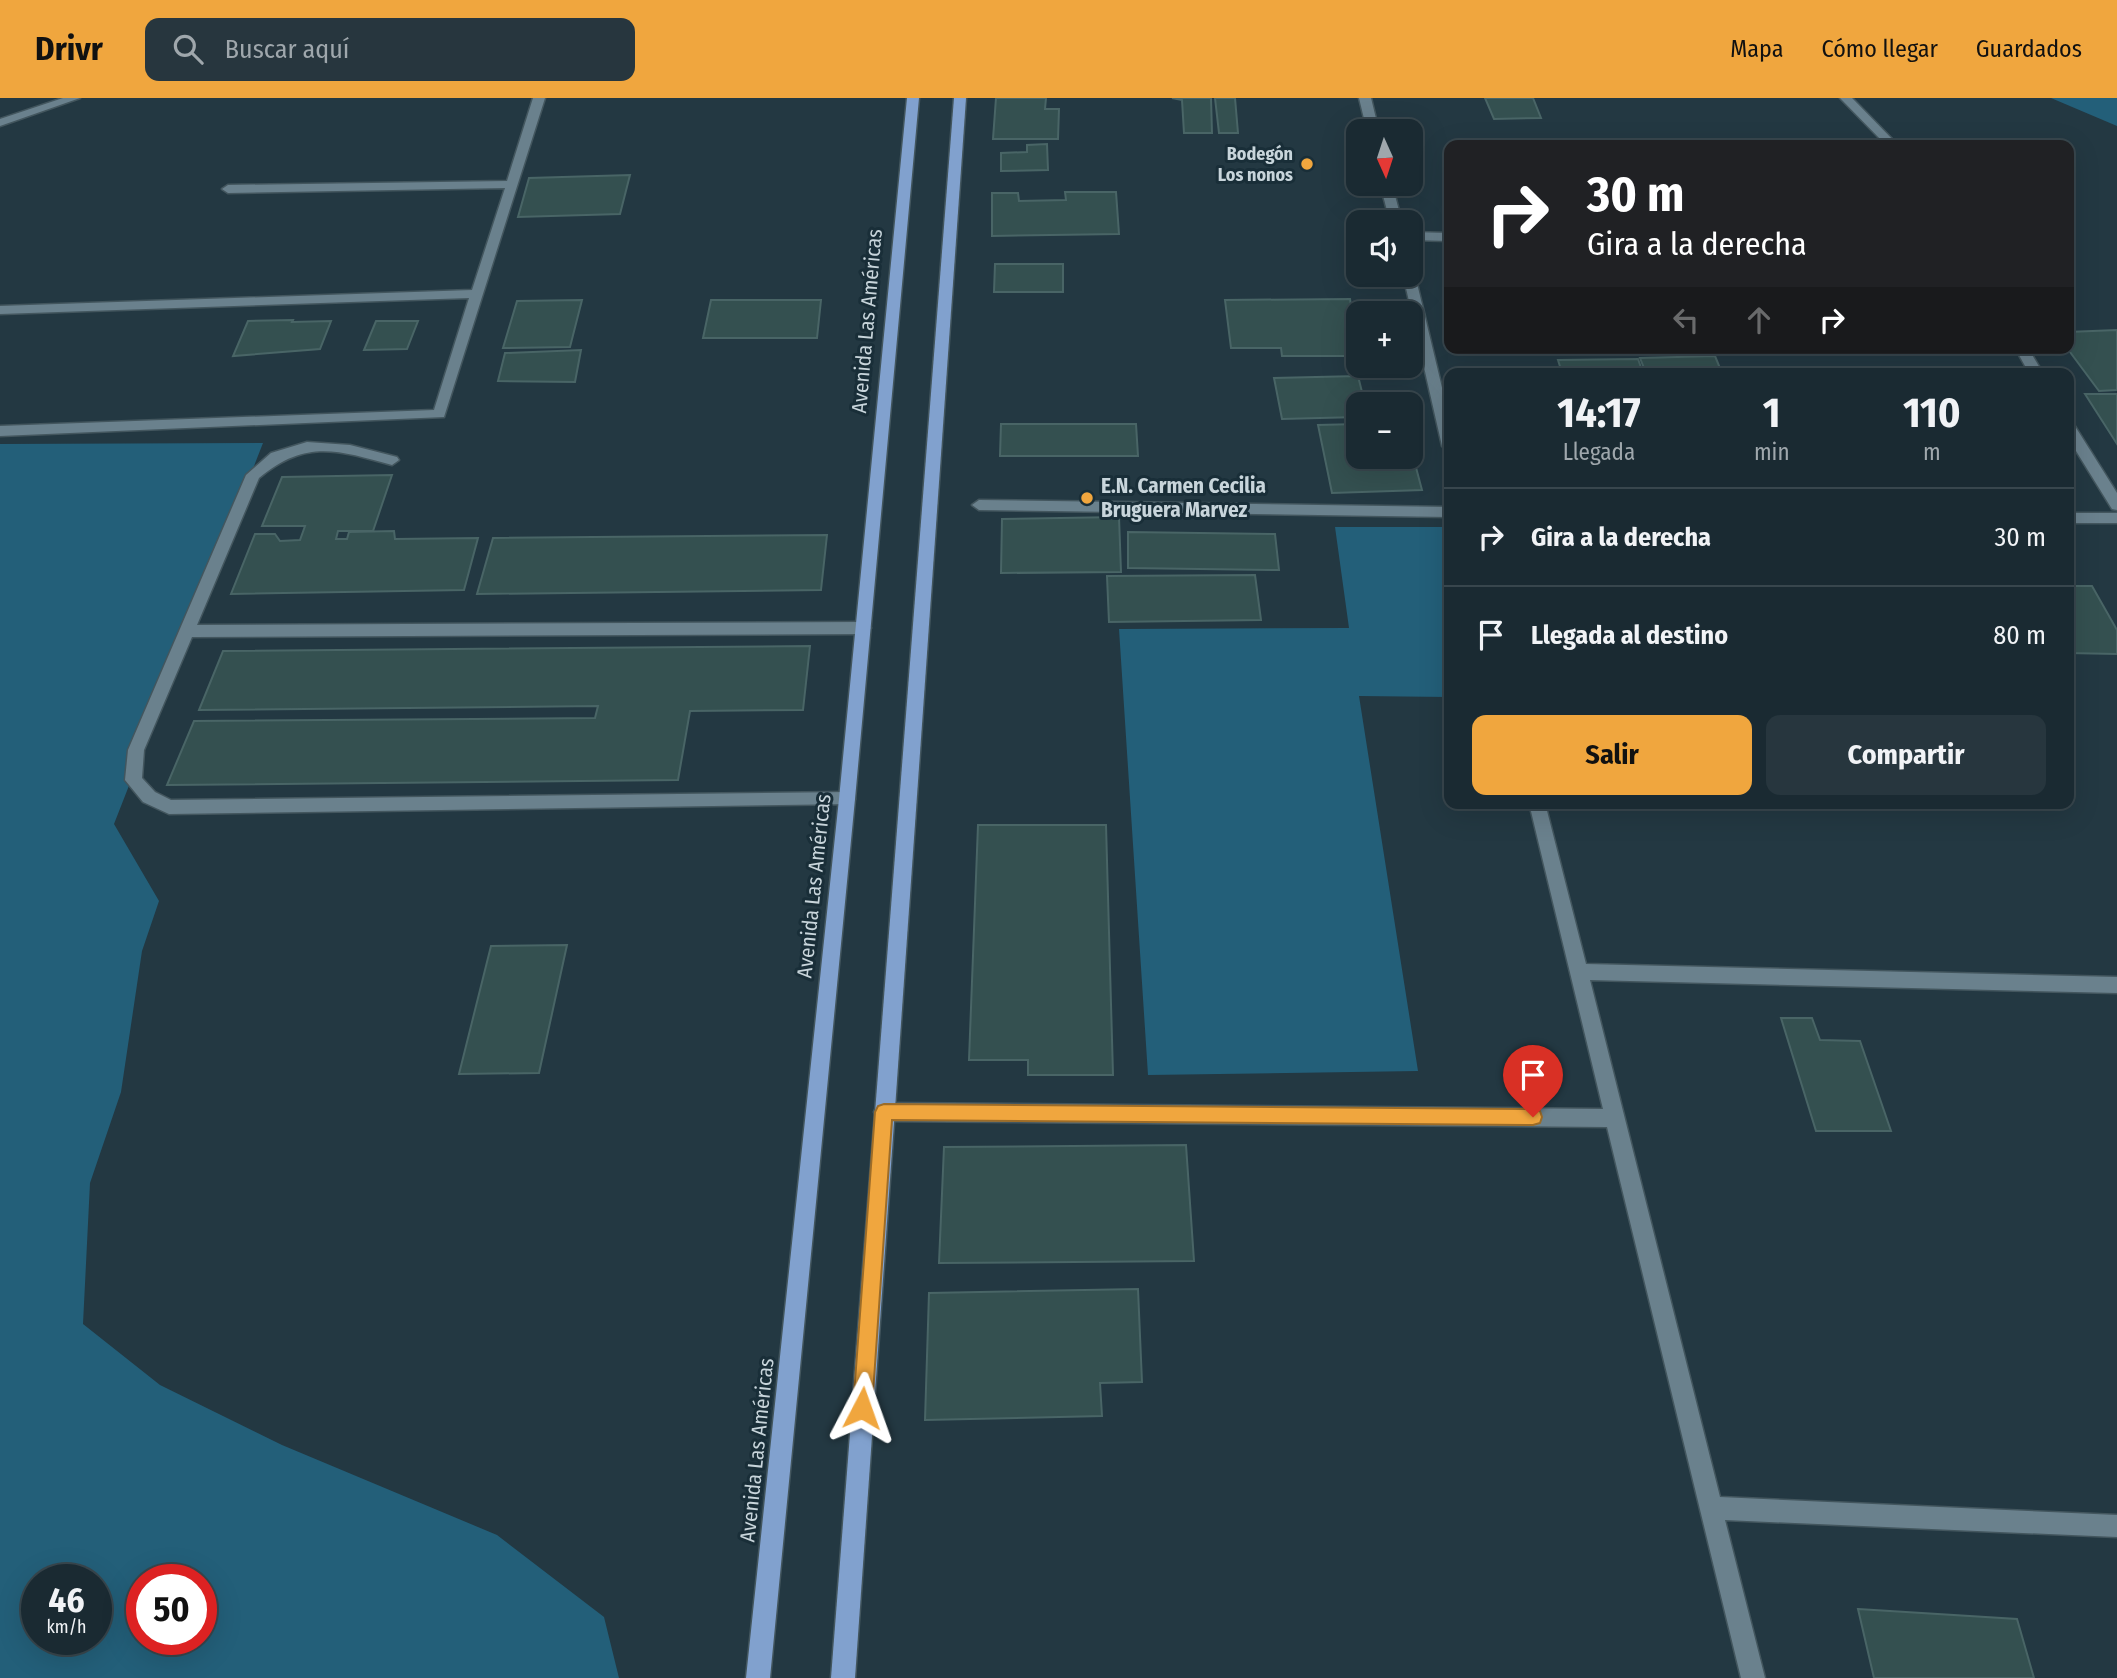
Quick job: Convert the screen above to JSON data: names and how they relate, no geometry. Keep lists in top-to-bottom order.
{
  "streets": {
    "main road": ["Avenida Las Américas"]
  },
  "places": ["Bodegón Los nonos", "E.N. Carmen Cecilia Bruguera Marvez"],
  "north": "bottom",
  "page": {
    "header": "Drivr",
    "search": "Buscar aquí",
    "nav": ["Mapa", "Cómo llegar", "Guardados"],
    "map_buttons": ["+", "−"],
    "turn": ["30 m", "Gira a la derecha"],
    "eta": [
      "14:17",
      "Llegada",
      "1",
      "min",
      "110",
      "m"
    ],
    "list": [
      {
        "name": "Gira a la derecha",
        "value": "30 m"
      },
      {
        "name": "Llegada al destino",
        "value": "80 m"
      }
    ],
    "buttons": ["Salir", "Compartir"],
    "speed": "46 km/h",
    "limit": "50"
  }
}
